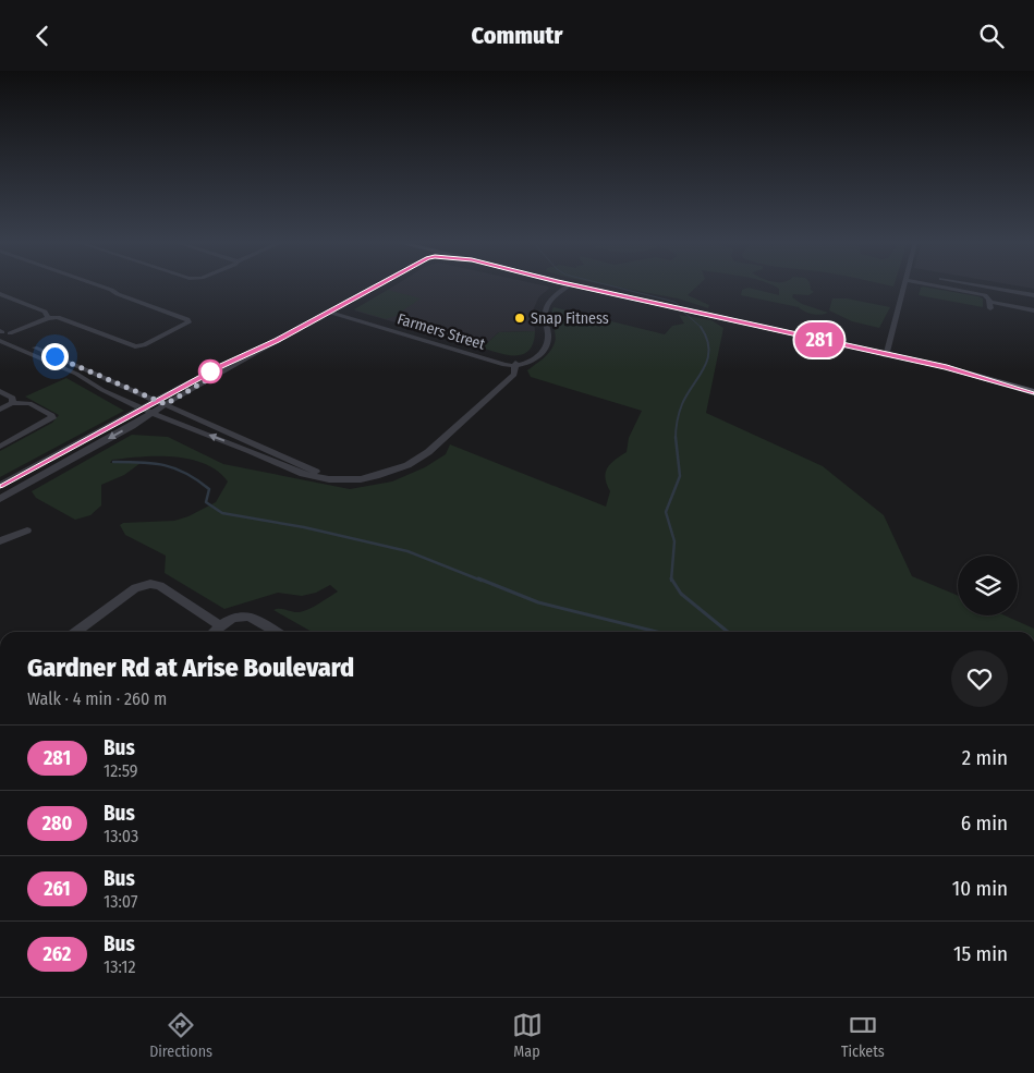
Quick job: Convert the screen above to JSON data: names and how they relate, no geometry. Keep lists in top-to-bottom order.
{
  "streets": {
    "street": ["Farmers Street"]
  },
  "places": ["Snap Fitness"],
  "lines": ["bus line 281"],
  "page": {
    "header": "Commutr",
    "on_map": "281",
    "heading": ["Gardner Rd at Arise Boulevard", "Walk · 4 min · 260 m"],
    "list": [
      {
        "mark": "281",
        "name": "Bus",
        "note": "12:59",
        "value": "2 min"
      },
      {
        "mark": "280",
        "name": "Bus",
        "note": "13:03",
        "value": "6 min"
      },
      {
        "mark": "261",
        "name": "Bus",
        "note": "13:07",
        "value": "10 min"
      },
      {
        "mark": "262",
        "name": "Bus",
        "note": "13:12",
        "value": "15 min"
      }
    ],
    "tabs": ["Directions", "Map", "Tickets"]
  }
}
